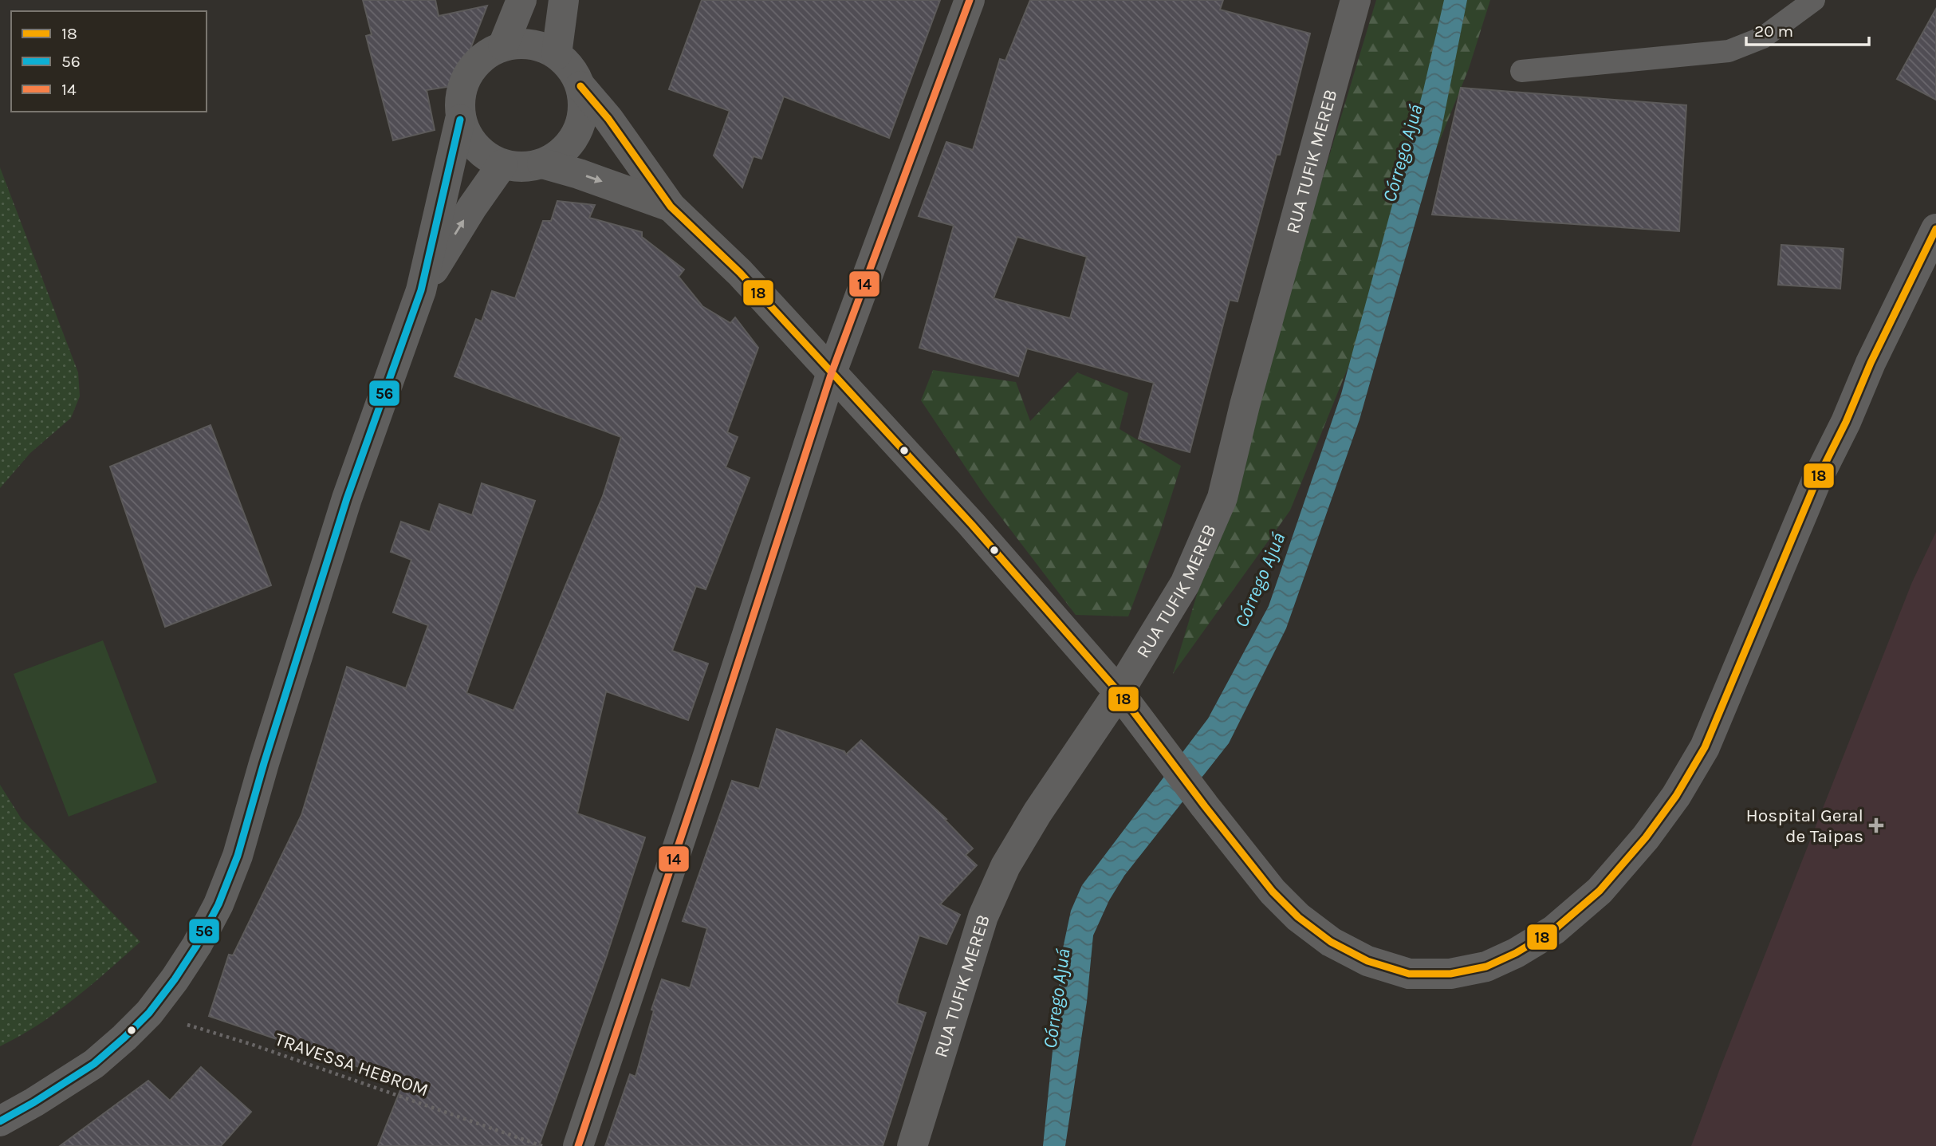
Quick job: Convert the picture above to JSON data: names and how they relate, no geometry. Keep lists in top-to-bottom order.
{
  "streets": {
    "street": ["RUA TUFIK MEREB"],
    "path": ["TRAVESSA HEBROM"]
  },
  "water": ["Córrego Ajuá"],
  "places": {
    "health": ["Hospital Geral de Taipas"]
  },
  "lines": ["transit line 14", "transit line 18", "transit line 56"],
  "legend": ["18", "56", "14"],
  "scale_bar": "20 m"
}
